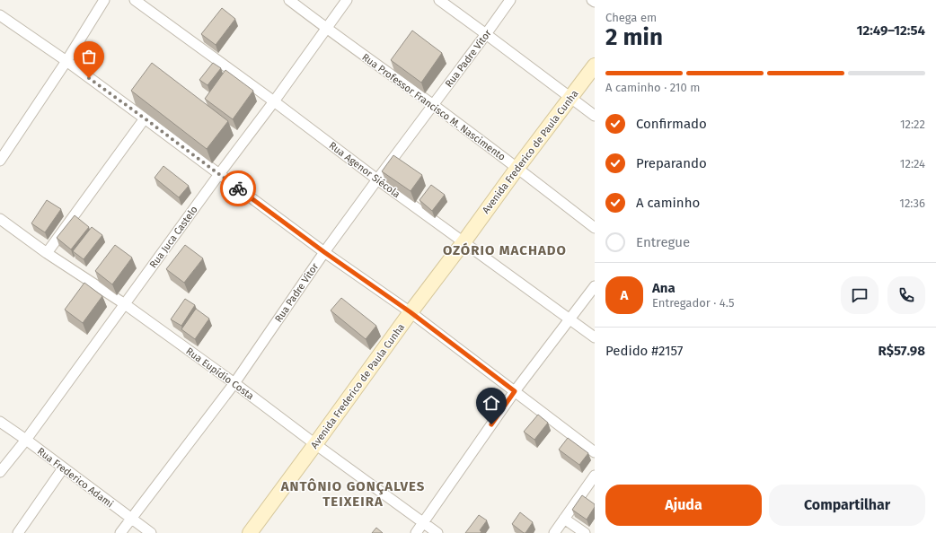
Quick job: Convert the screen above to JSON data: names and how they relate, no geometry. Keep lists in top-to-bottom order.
{
  "streets": {
    "main road": ["Avenida Frederico de Paula Cunha"],
    "street": [
      "Rua Padre Vitor",
      "Rua Professor Francisco M. Nascimento",
      "Rua Agenor Siécola",
      "Rua Juca Castelo",
      "Rua Eupídio Costa",
      "Rua Frederico Adami"
    ]
  },
  "crossings": [
    ["Rua Padre Vitor", "Rua Professor Francisco M. Nascimento"],
    ["Rua Padre Vitor", "Rua Agenor Siécola"],
    ["Rua Padre Vitor", "Rua Eupídio Costa"],
    ["Rua Padre Vitor", "Rua Frederico Adami"],
    ["Rua Professor Francisco M. Nascimento", "Avenida Frederico de Paula Cunha"],
    ["Rua Professor Francisco M. Nascimento", "Rua Juca Castelo"],
    ["Avenida Frederico de Paula Cunha", "Rua Agenor Siécola"],
    ["Avenida Frederico de Paula Cunha", "Rua Eupídio Costa"],
    ["Rua Agenor Siécola", "Rua Juca Castelo"],
    ["Rua Juca Castelo", "Rua Eupídio Costa"],
    ["Rua Juca Castelo", "Rua Frederico Adami"]
  ],
  "districts": ["OZÓRIO MACHADO", "ANTÔNIO GONÇALVES TEIXEIRA"],
  "page": {
    "heading": ["2 min", "Chega em", "12:49–12:54"],
    "panel": [
      "Ana",
      "Entregador · 4.5",
      "Pedido #2157",
      "R$57.98"
    ],
    "bar": "A caminho · 210 m",
    "list": [
      ["Confirmado", "12:22"],
      ["Preparando", "12:24"],
      ["A caminho", "12:36"],
      "Entregue"
    ],
    "round": "A",
    "buttons": ["Ajuda", "Compartilhar"]
  }
}
